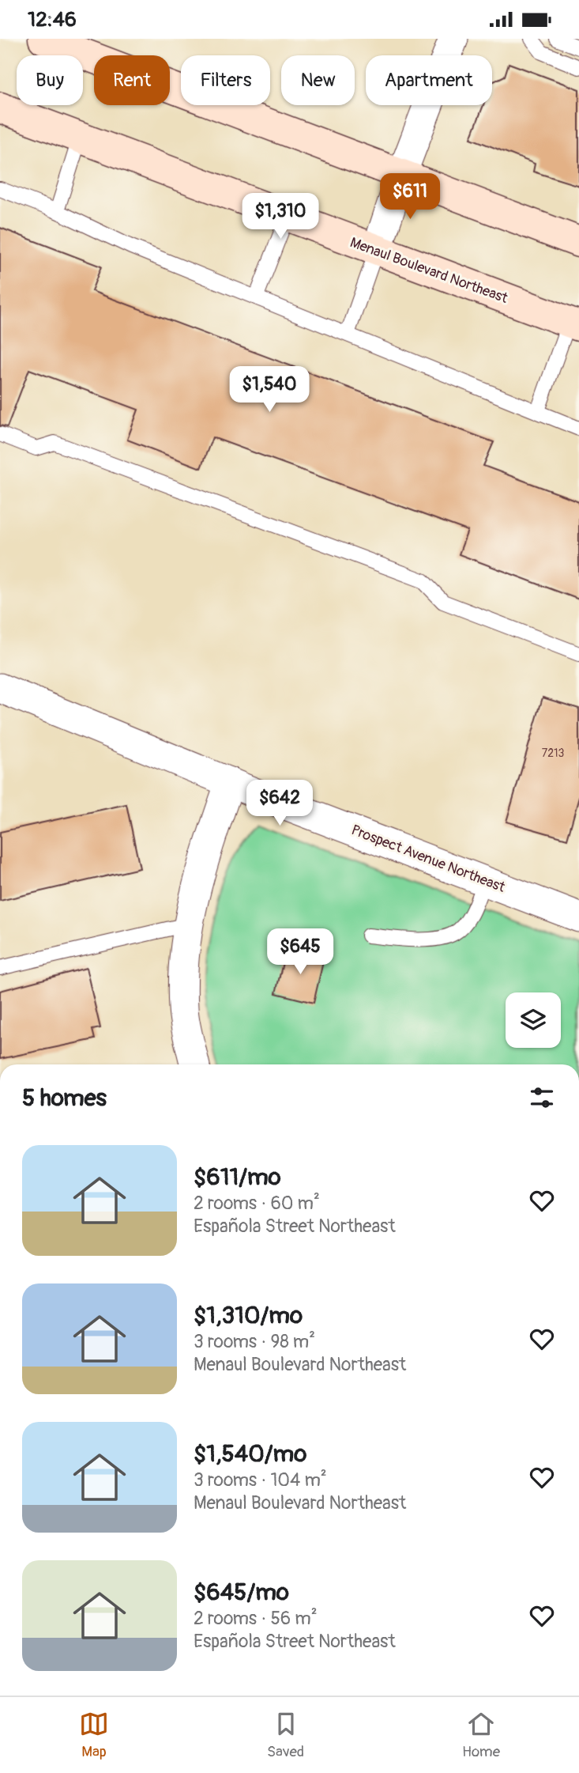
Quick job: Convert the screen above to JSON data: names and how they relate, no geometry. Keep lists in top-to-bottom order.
{
  "streets": {
    "main road": ["Menaul Boulevard Northeast"],
    "street": ["Prospect Avenue Northeast"]
  },
  "house_numbers": ["7213"],
  "page": {
    "status": "12:46",
    "chip": [
      "Buy",
      "Rent",
      "Filters",
      "New",
      "Apartment"
    ],
    "price": [
      "$611",
      "$1,310",
      "$1,540",
      "$642",
      "$645"
    ],
    "heading": "5 homes",
    "list": [
      {
        "name": "$611/mo",
        "note": "2 rooms · 60 m² · Española Street Northeast"
      },
      {
        "name": "$1,310/mo",
        "note": "3 rooms · 98 m² · Menaul Boulevard Northeast"
      },
      {
        "name": "$1,540/mo",
        "note": "3 rooms · 104 m² · Menaul Boulevard Northeast"
      },
      {
        "name": "$645/mo",
        "note": "2 rooms · 56 m² · Española Street Northeast"
      }
    ],
    "tabs": ["Map", "Saved", "Home"]
  }
}
